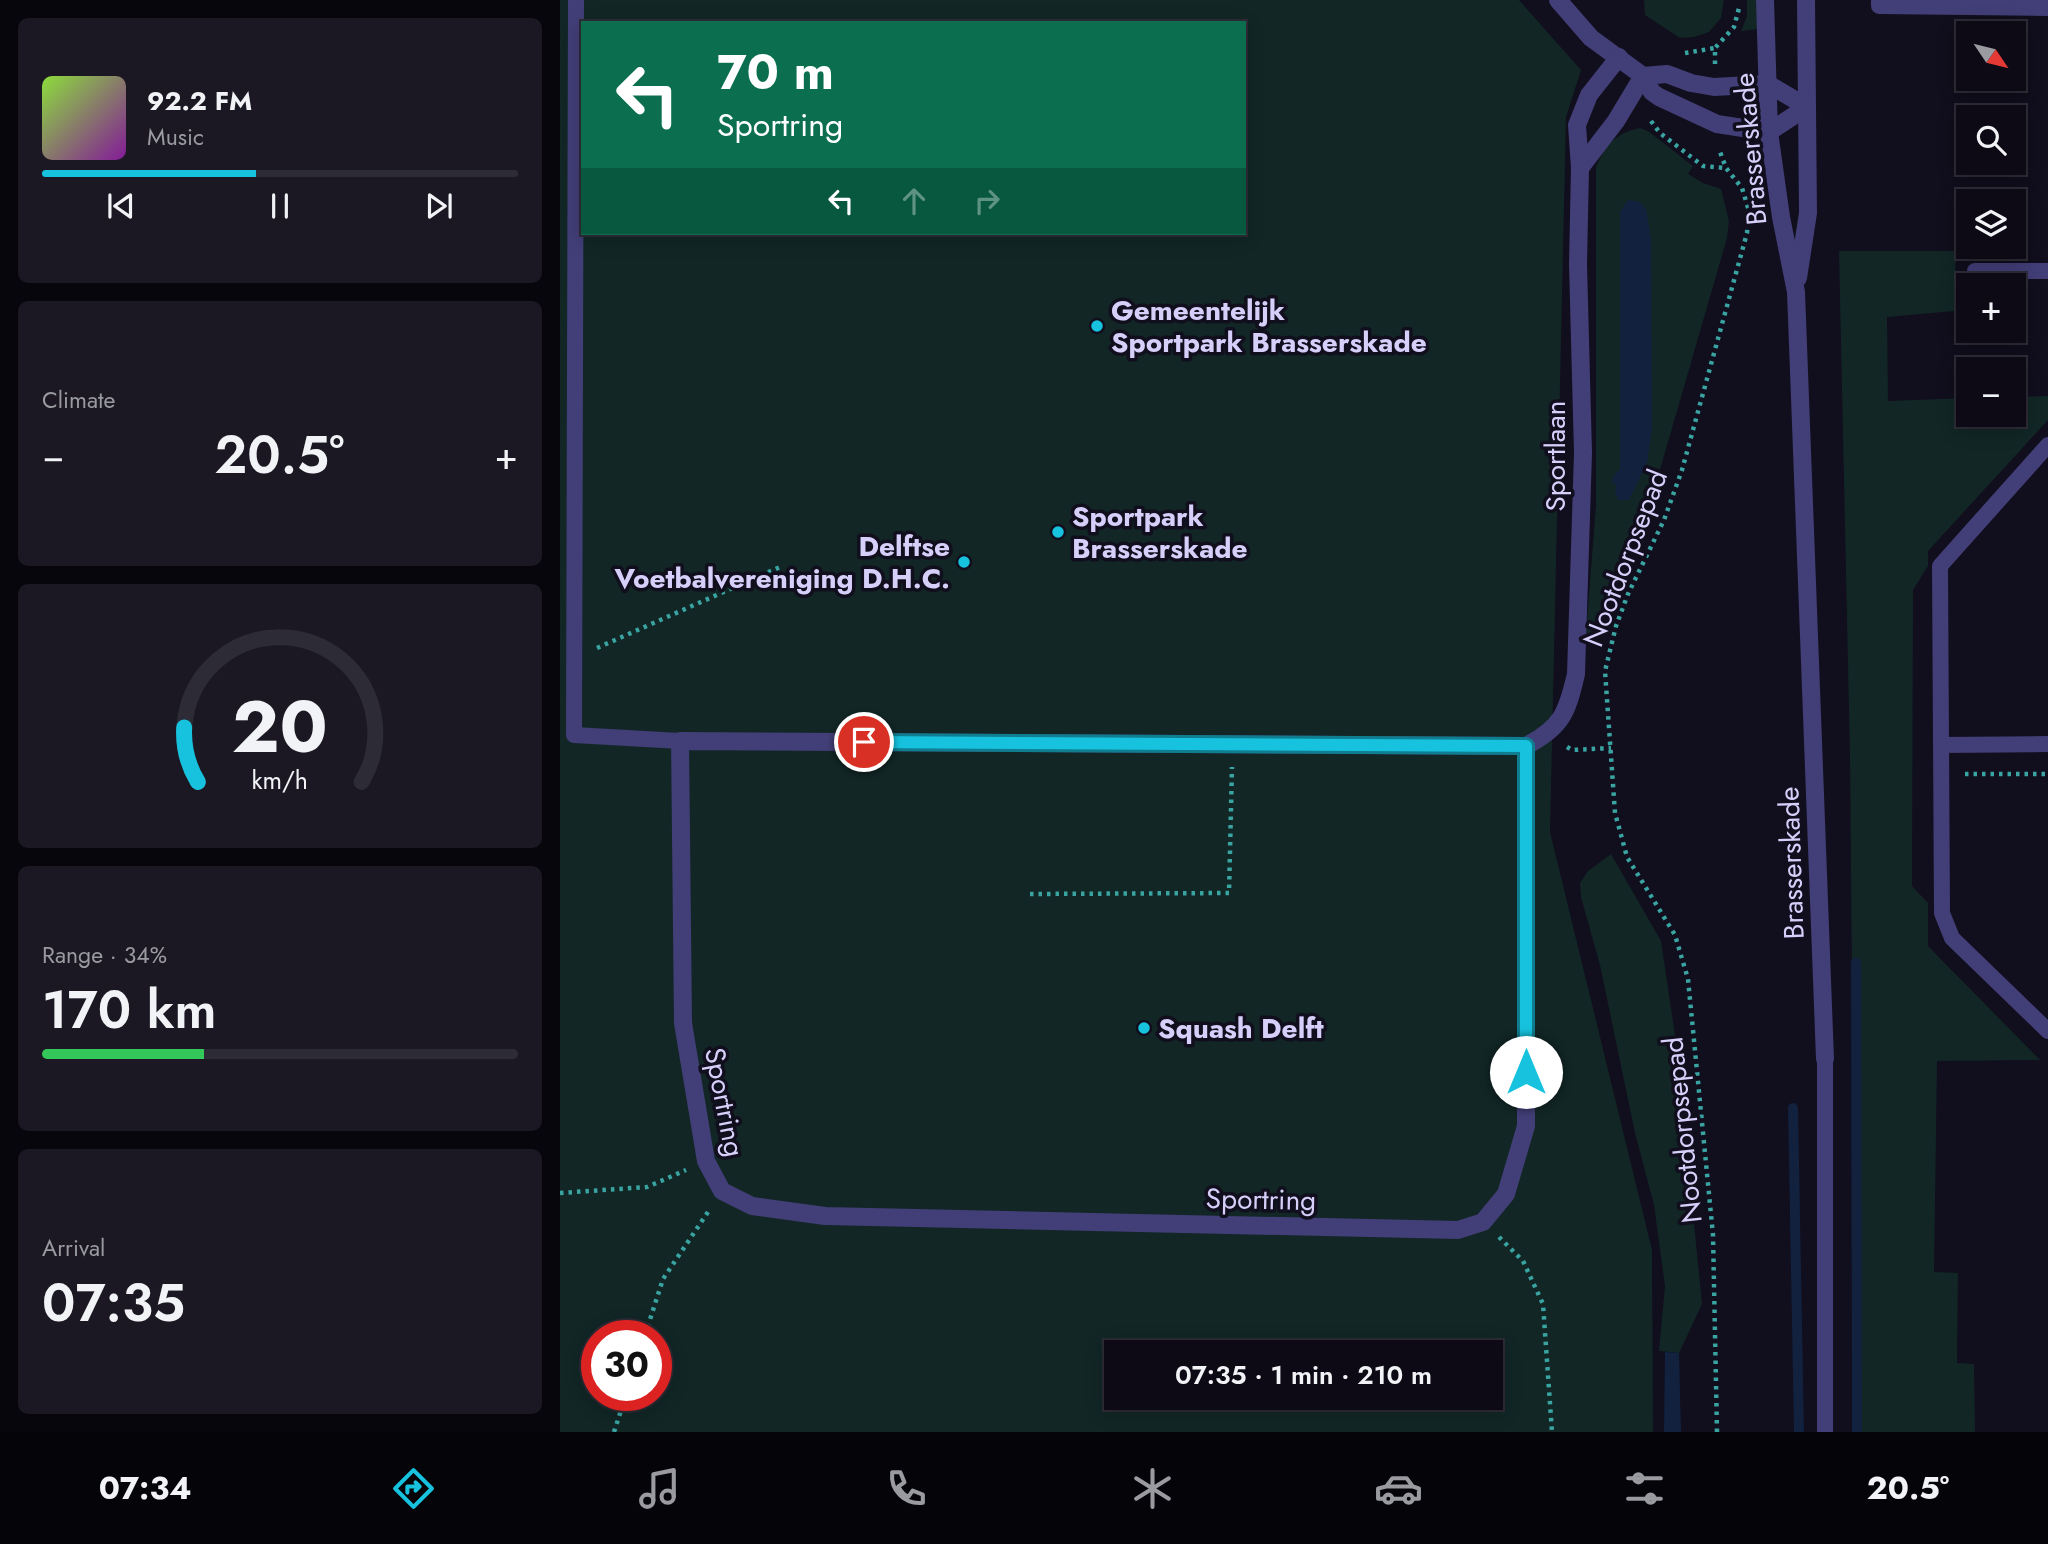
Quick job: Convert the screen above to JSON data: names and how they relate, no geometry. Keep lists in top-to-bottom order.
{
  "streets": {
    "street": ["Brasserskade", "Sportlaan", "Sportring"],
    "path": ["Nootdorpsepad"]
  },
  "places": [
    "Gemeentelijk Sportpark Brasserskade",
    "Sportpark Brasserskade",
    "Delftse Voetbalvereniging D.H.C.",
    "Squash Delft"
  ],
  "north": "bottom right",
  "page": {
    "map_buttons": ["+", "−"],
    "turn": ["70 m", "Sportring"],
    "song": ["92.2 FM", "Music"],
    "tile": [
      "Climate",
      ["Range · 34%", "170 km"],
      ["Arrival", "07:35"]
    ],
    "heat": ["−", "20.5°", "+"],
    "limit": "30",
    "trip": "07:35 · 1 min · 210 m",
    "tabs": ["07:34", "20.5°"],
    "gauge": ["20", "km/h"]
  }
}
